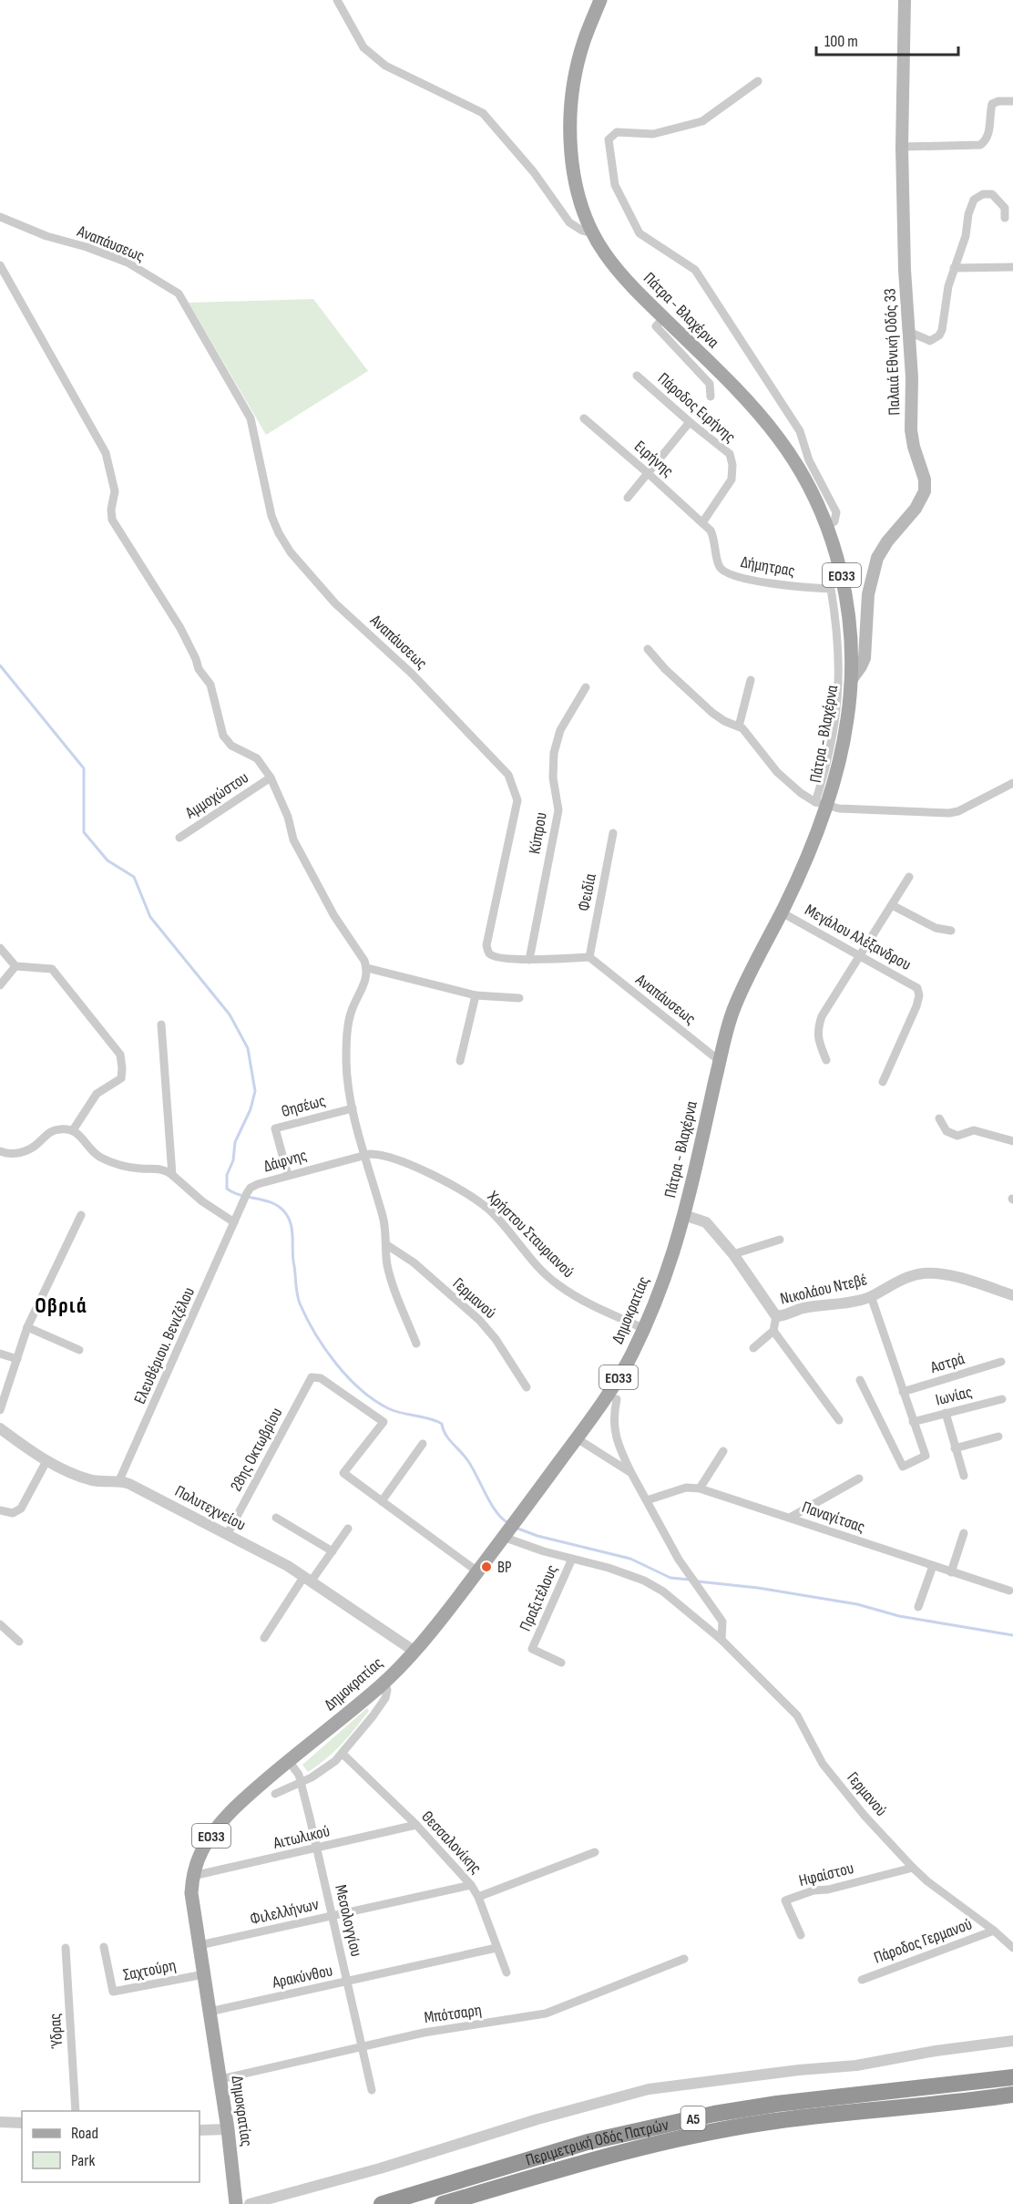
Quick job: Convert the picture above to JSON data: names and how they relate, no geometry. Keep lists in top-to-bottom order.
{
  "streets": {
    "highway": ["Α5", "Περιμετρική Οδός Πατρών"],
    "main road": [
      "Πάτρα - Βλαχέρνα",
      "Παλαιά Εθνική Οδός 33",
      "ΕΟ33",
      "Δημοκρατίας"
    ],
    "street": [
      "Αναπάυσεως",
      "Πάροδος Ειρήνης",
      "Ειρήνης",
      "Δήμητρας",
      "Αμμοχώστου",
      "Κύπρου",
      "Φειδία",
      "Μεγάλου Αλέξανδρου",
      "Θησέως",
      "Δάφνης",
      "Χρήστου Σταυριανού",
      "Νικολάου Ντεβέ",
      "Γερμανού",
      "Ελευθέριου. Βενιζέλου",
      "Αστρά",
      "Ιωνίας",
      "28ης Οκτωβρίου",
      "Πολυτεχνείου",
      "Παναγίτσας",
      "Πραξιτέλους",
      "Αιτωλικού",
      "Θεσσαλονίκης",
      "Ηφαίστου",
      "Φιλελλήνων",
      "Μεσολογγίου",
      "Πάροδος Γερμανού",
      "Σαχτούρη",
      "Αρακύνθου",
      "Μπότσαρη",
      "Ύδρας"
    ]
  },
  "crossings": [
    ["Αναπάυσεως", "Πάτρα - Βλαχέρνα"],
    ["Αναπάυσεως", "Κύπρου"],
    ["Αναπάυσεως", "Φειδία"],
    ["Πάτρα - Βλαχέρνα", "Παλαιά Εθνική Οδός 33"],
    ["Πάτρα - Βλαχέρνα", "Δήμητρας"],
    ["Πάτρα - Βλαχέρνα", "Μεγάλου Αλέξανδρου"],
    ["Πάτρα - Βλαχέρνα", "Νικολάου Ντεβέ"],
    ["Πάτρα - Βλαχέρνα", "Δημοκρατίας"],
    ["Πάροδος Ειρήνης", "Ειρήνης"],
    ["Πάροδος Ειρήνης", "Δήμητρας"],
    ["Ειρήνης", "Δήμητρας"],
    ["Θησέως", "Δάφνης"],
    ["Δάφνης", "Χρήστου Σταυριανού"],
    ["Δάφνης", "Ελευθέριου. Βενιζέλου"],
    ["Χρήστου Σταυριανού", "Δημοκρατίας"],
    ["Νικολάου Ντεβέ", "Δημοκρατίας"],
    ["Γερμανού", "Δημοκρατίας"],
    ["Γερμανού", "Πραξιτέλους"],
    ["Γερμανού", "Ηφαίστου"],
    ["Γερμανού", "Πάροδος Γερμανού"],
    ["Δημοκρατίας", "Πολυτεχνείου"],
    ["Δημοκρατίας", "Αιτωλικού"],
    ["Δημοκρατίας", "Φιλελλήνων"],
    ["Δημοκρατίας", "Μεσολογγίου"],
    ["Δημοκρατίας", "Σαχτούρη"],
    ["Δημοκρατίας", "Αρακύνθου"],
    ["Δημοκρατίας", "Μπότσαρη"],
    ["Ελευθέριου. Βενιζέλου", "Πολυτεχνείου"],
    ["28ης Οκτωβρίου", "Πολυτεχνείου"],
    ["Αιτωλικού", "Θεσσαλονίκης"],
    ["Αιτωλικού", "Μεσολογγίου"],
    ["Θεσσαλονίκης", "Φιλελλήνων"],
    ["Θεσσαλονίκης", "Αρακύνθου"],
    ["Φιλελλήνων", "Μεσολογγίου"],
    ["Μεσολογγίου", "Αρακύνθου"],
    ["Μεσολογγίου", "Μπότσαρη"]
  ],
  "districts": ["Οβριά"],
  "places": ["BP"],
  "legend": ["Road", "Park"],
  "scale_bar": "100 m"
}
